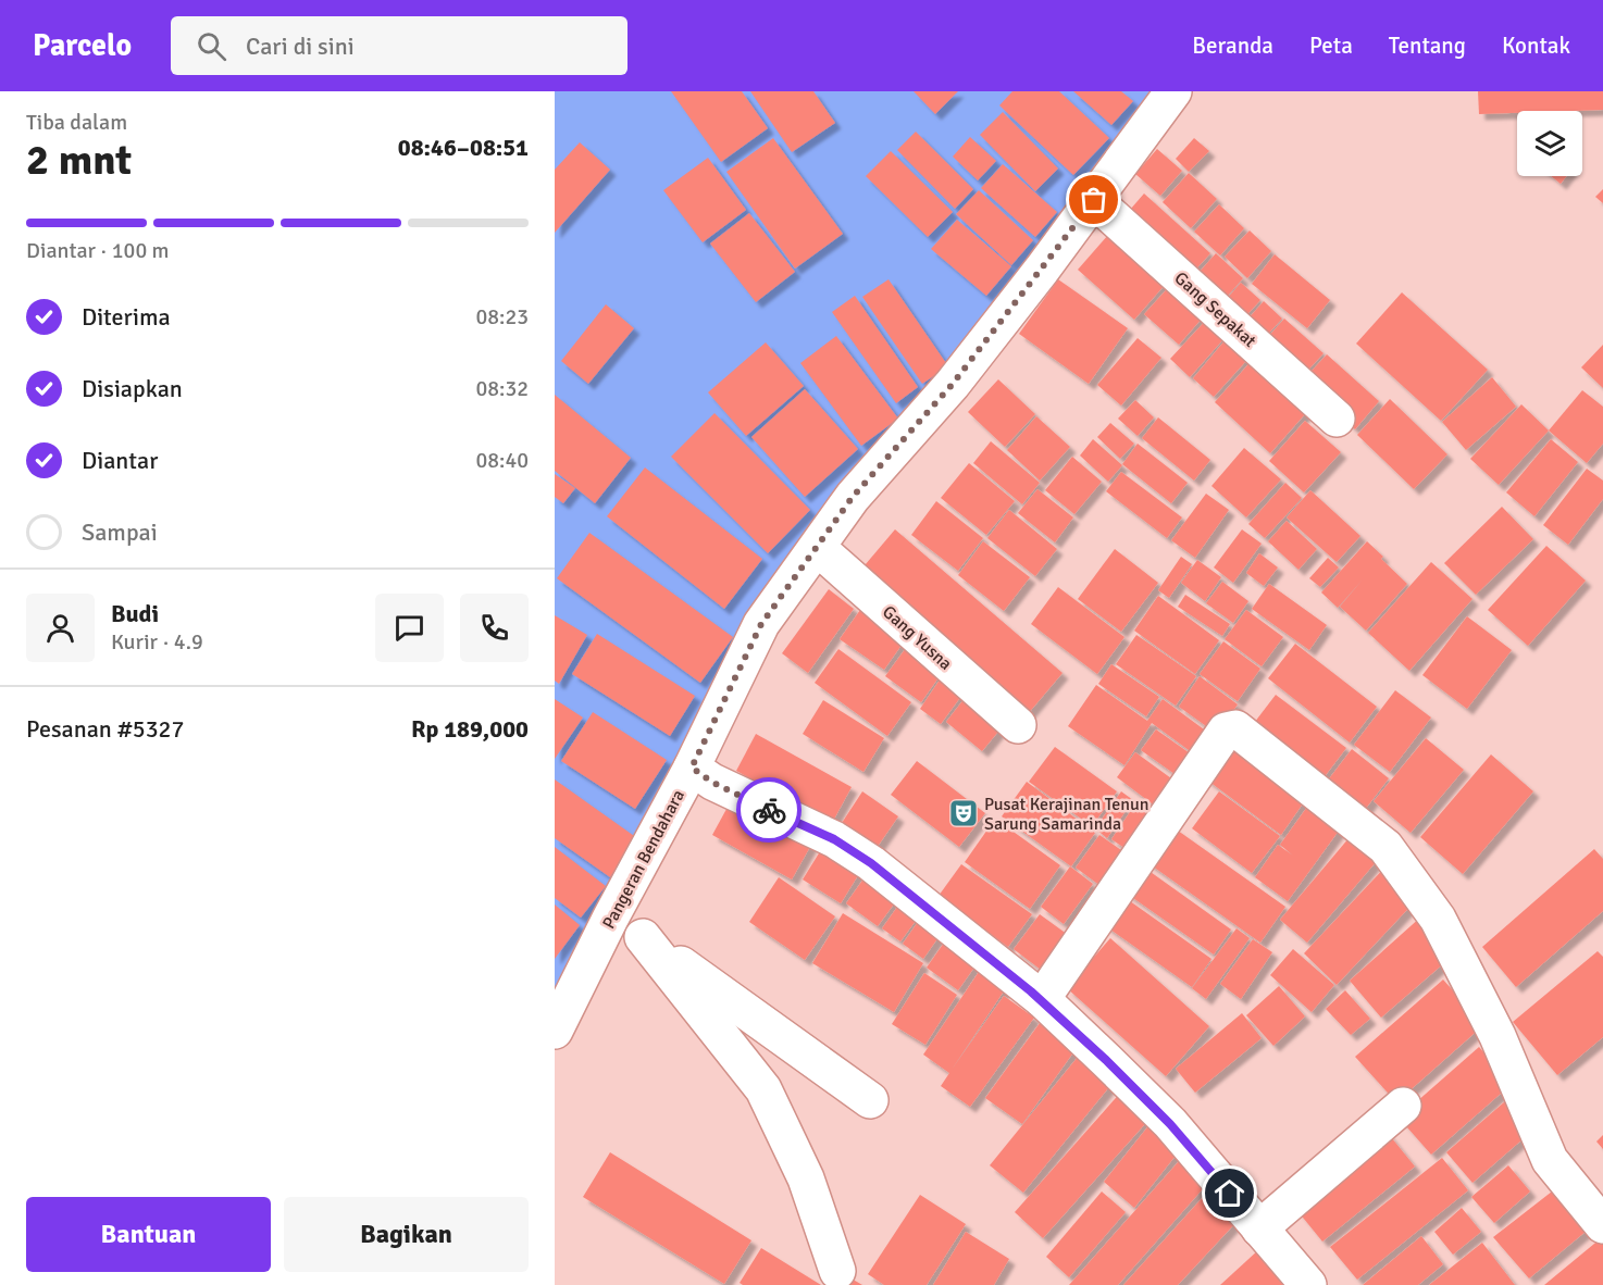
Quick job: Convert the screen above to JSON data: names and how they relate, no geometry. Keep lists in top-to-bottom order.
{
  "streets": {
    "street": ["Gang Sepakat", "Gang Yusna", "Pangeran Bendahara"]
  },
  "crossings": [
    ["Gang Sepakat", "Pangeran Bendahara"],
    ["Gang Yusna", "Pangeran Bendahara"]
  ],
  "places": {
    "theatre": ["Pusat Kerajinan Tenun Sarung Samarinda"]
  },
  "page": {
    "header": "Parcelo",
    "search": "Cari di sini",
    "nav": [
      "Beranda",
      "Peta",
      "Tentang",
      "Kontak"
    ],
    "heading": ["2 mnt", "Tiba dalam", "08:46–08:51"],
    "panel": [
      "Budi",
      "Kurir · 4.9",
      "Pesanan #5327",
      "Rp 189,000"
    ],
    "bar": "Diantar · 100 m",
    "list": [
      ["Diterima", "08:23"],
      ["Disiapkan", "08:32"],
      ["Diantar", "08:40"],
      "Sampai"
    ],
    "buttons": ["Bantuan", "Bagikan"]
  }
}
